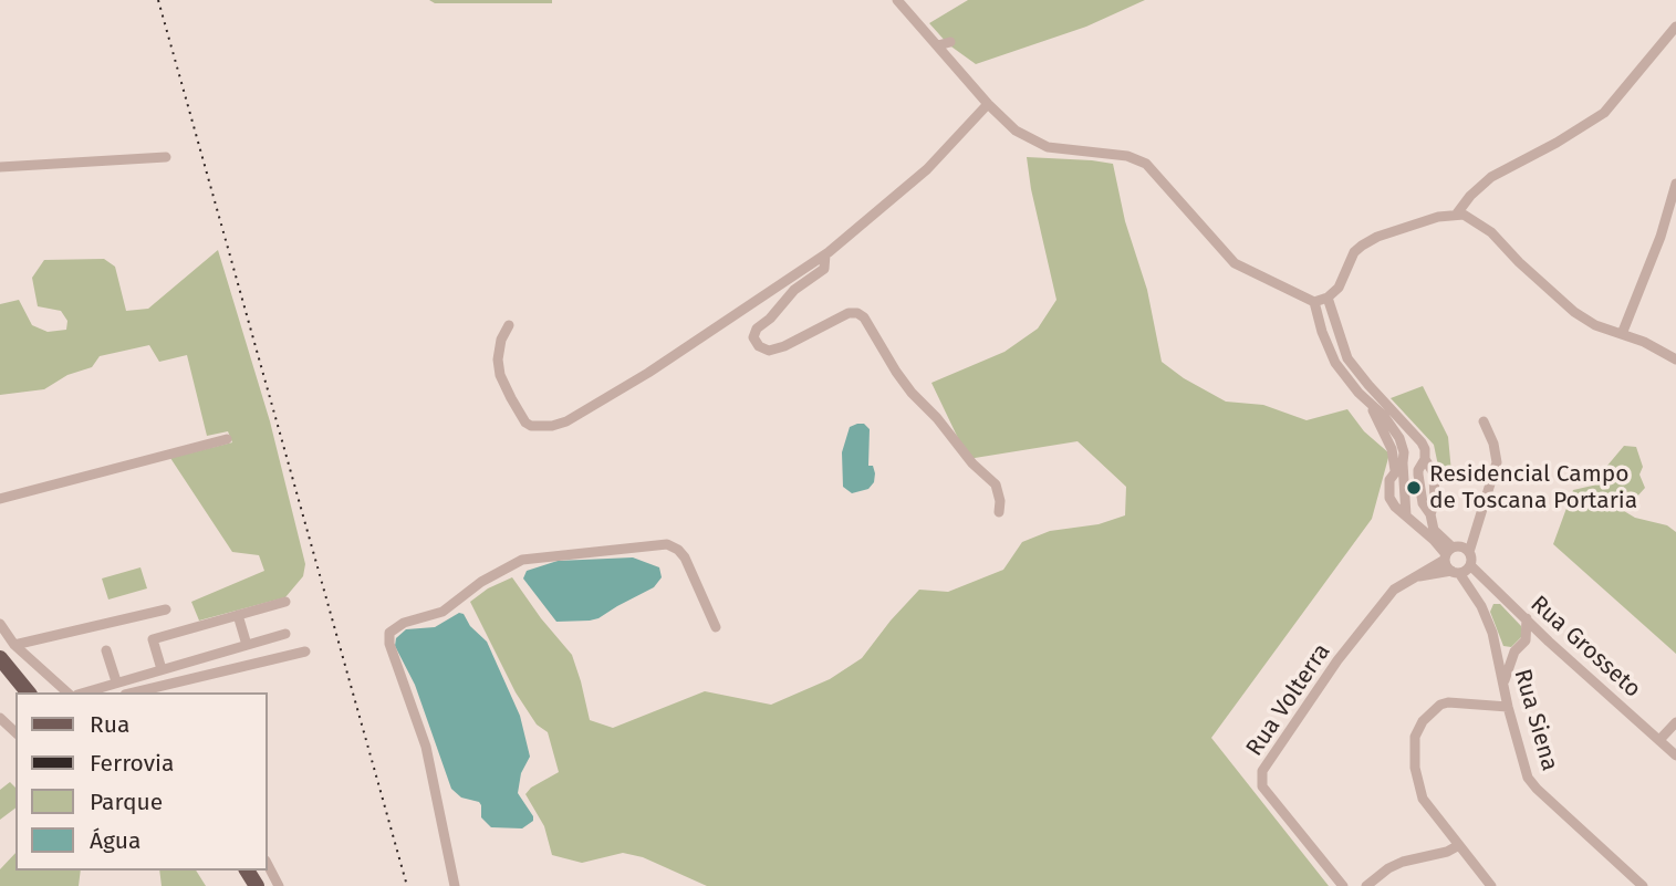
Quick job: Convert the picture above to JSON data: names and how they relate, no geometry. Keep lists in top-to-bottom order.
{
  "streets": {
    "street": ["Rua Grosseto", "Rua Volterra", "Rua Siena"]
  },
  "crossings": [
    ["Rua Volterra", "Rua Siena"]
  ],
  "places": ["Residencial Campo de Toscana Portaria"],
  "legend": [
    "Rua",
    "Ferrovia",
    "Parque",
    "Água"
  ]
}
